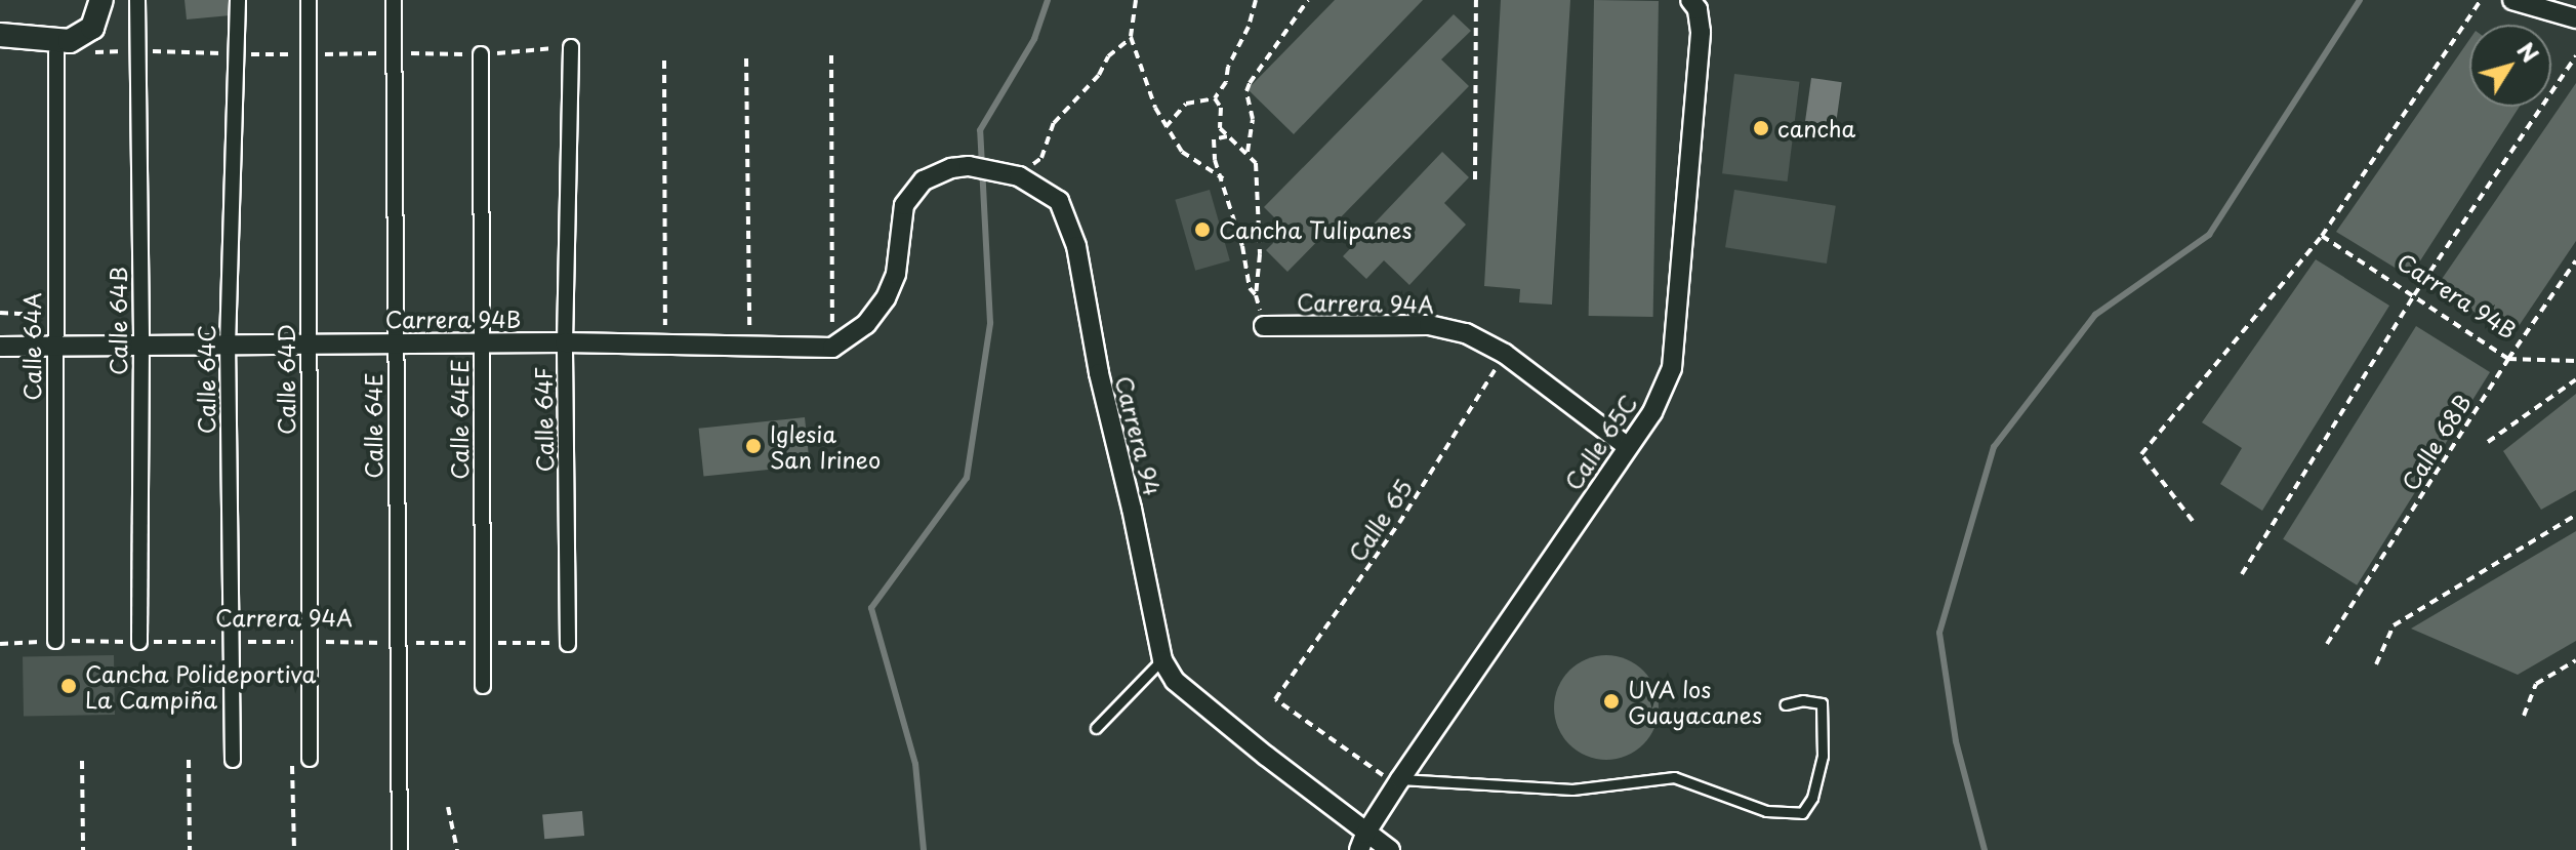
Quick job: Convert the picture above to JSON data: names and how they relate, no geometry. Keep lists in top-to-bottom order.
{
  "streets": {
    "street": [
      "Carrera 94B",
      "Carrera 94A",
      "Calle 64B",
      "Calle 64A",
      "Calle 64C",
      "Calle 64D",
      "Calle 64EE",
      "Calle 64F",
      "Calle 64E",
      "Carrera 94",
      "Calle 65C"
    ],
    "path": ["Calle 68B", "Calle 65"]
  },
  "crossings": [
    ["Carrera 94B", "Calle 64B"],
    ["Carrera 94B", "Calle 64A"],
    ["Carrera 94B", "Calle 64C"],
    ["Carrera 94B", "Calle 64D"],
    ["Carrera 94B", "Calle 64EE"],
    ["Carrera 94B", "Calle 64F"],
    ["Carrera 94B", "Calle 64E"],
    ["Carrera 94B", "Carrera 94"],
    ["Carrera 94B", "Calle 68B"],
    ["Carrera 94A", "Calle 64B"],
    ["Carrera 94A", "Calle 64A"],
    ["Carrera 94A", "Calle 64C"],
    ["Carrera 94A", "Calle 64D"],
    ["Carrera 94A", "Calle 64EE"],
    ["Carrera 94A", "Calle 64F"],
    ["Carrera 94A", "Calle 64E"],
    ["Carrera 94A", "Calle 65C"],
    ["Carrera 94A", "Calle 65"],
    ["Carrera 94", "Calle 65C"],
    ["Calle 65C", "Calle 65"]
  ],
  "places": [
    "cancha",
    "Cancha Tulipanes",
    "Iglesia San Irineo",
    "Cancha Polideportiva La Campiña",
    "UVA los Guayacanes"
  ],
  "north": "top right"
}
